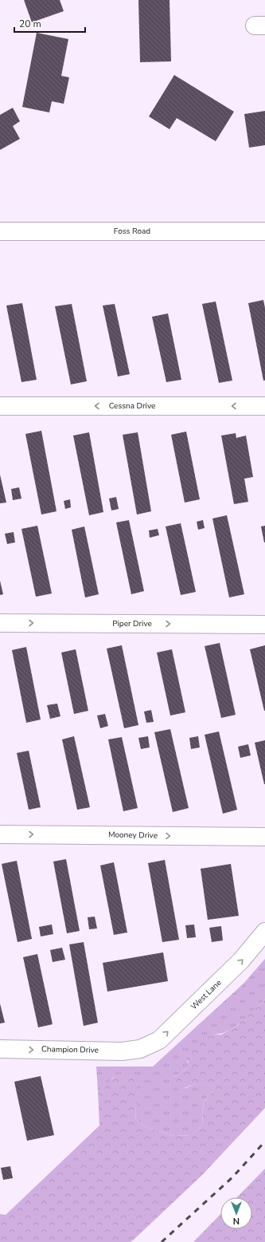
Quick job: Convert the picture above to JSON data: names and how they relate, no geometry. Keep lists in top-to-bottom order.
{
  "streets": {
    "street": [
      "Foss Road",
      "Cessna Drive",
      "Piper Drive",
      "Mooney Drive",
      "West Lane",
      "Champion Drive"
    ]
  },
  "crossings": [
    ["West Lane", "Champion Drive"]
  ],
  "one_way": [
    "Cessna Drive",
    "Piper Drive",
    "Mooney Drive",
    "West Lane",
    "Champion Drive"
  ],
  "scale_bar": "20 m",
  "north": "bottom"
}
